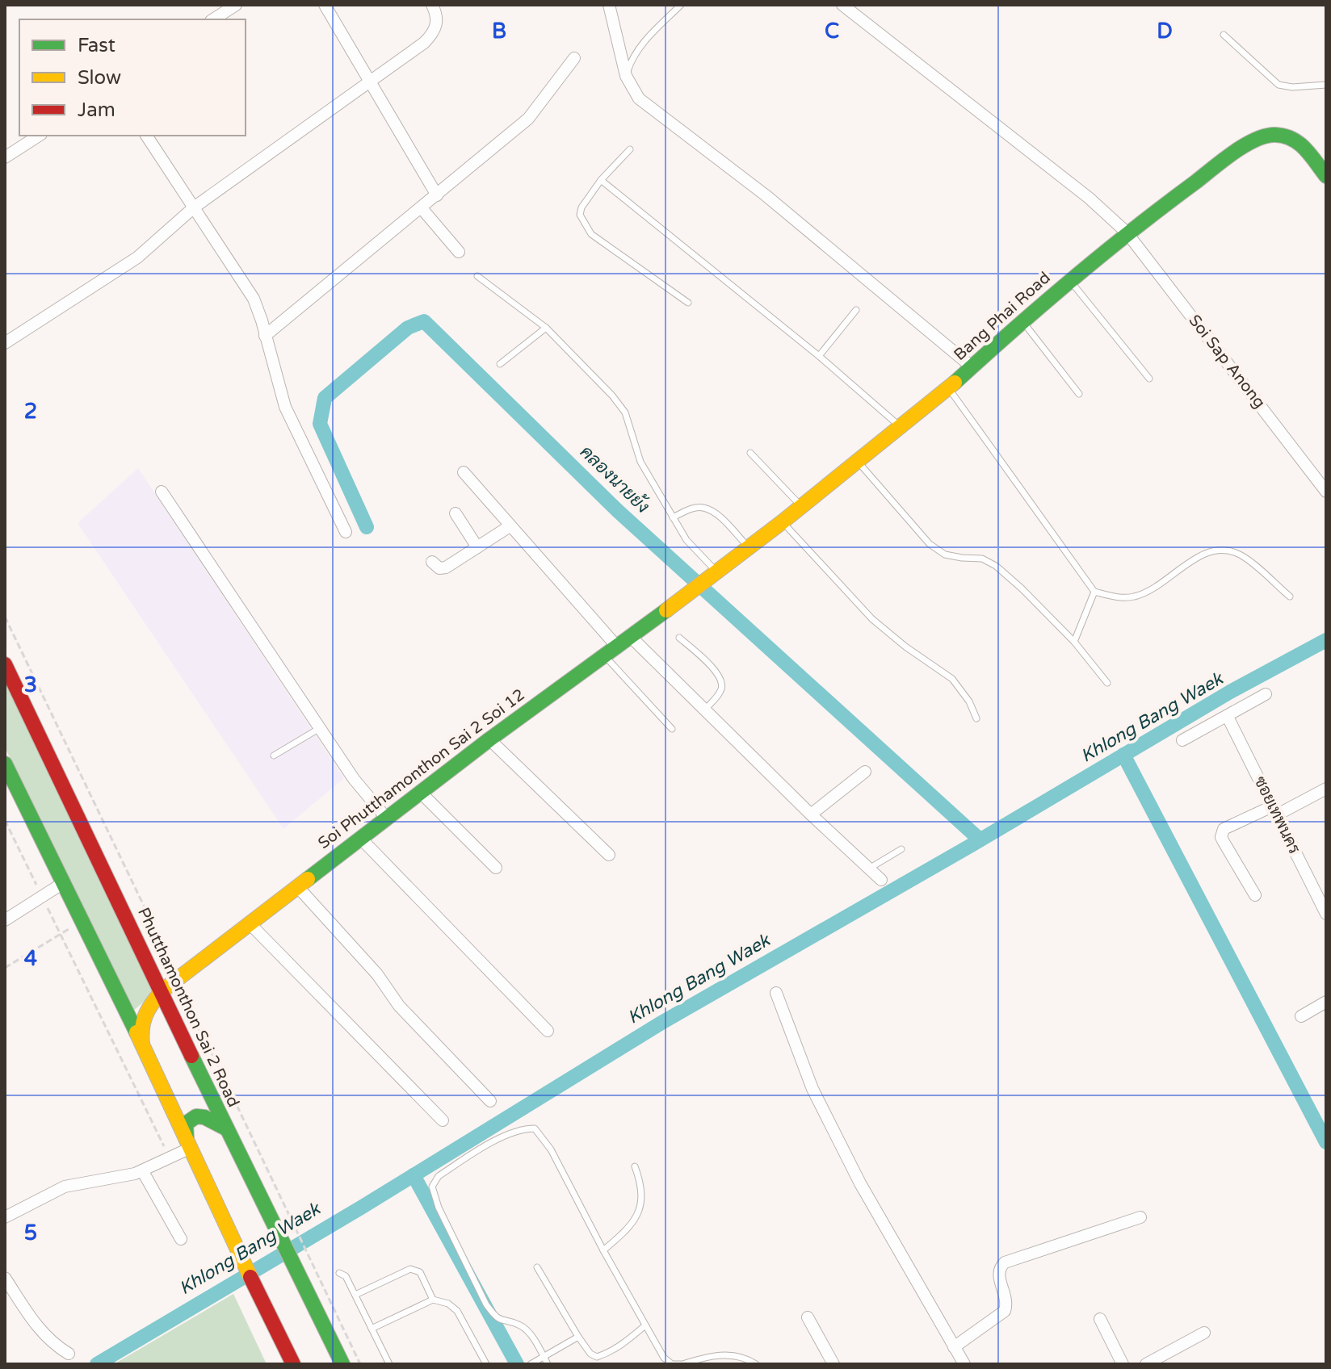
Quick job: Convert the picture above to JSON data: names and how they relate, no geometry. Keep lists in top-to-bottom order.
{
  "streets": {
    "main road": ["Bang Phai Road", "Soi Phutthamonthon Sai 2 Soi 12", "Phutthamonthon Sai 2 Road"],
    "street": ["Soi Sap Anong", "ซอยเทพนคร"]
  },
  "crossings": [
    ["Bang Phai Road", "Soi Sap Anong"],
    ["Bang Phai Road", "Soi Phutthamonthon Sai 2 Soi 12"],
    ["Soi Phutthamonthon Sai 2 Soi 12", "Phutthamonthon Sai 2 Road"]
  ],
  "water": ["คลองนายย้ง", "Khlong Bang Waek"],
  "legend": ["Fast", "Slow", "Jam"],
  "grid": {
    "columns": ["B", "C", "D"],
    "rows": [
      "2",
      "3",
      "4",
      "5"
    ]
  }
}
